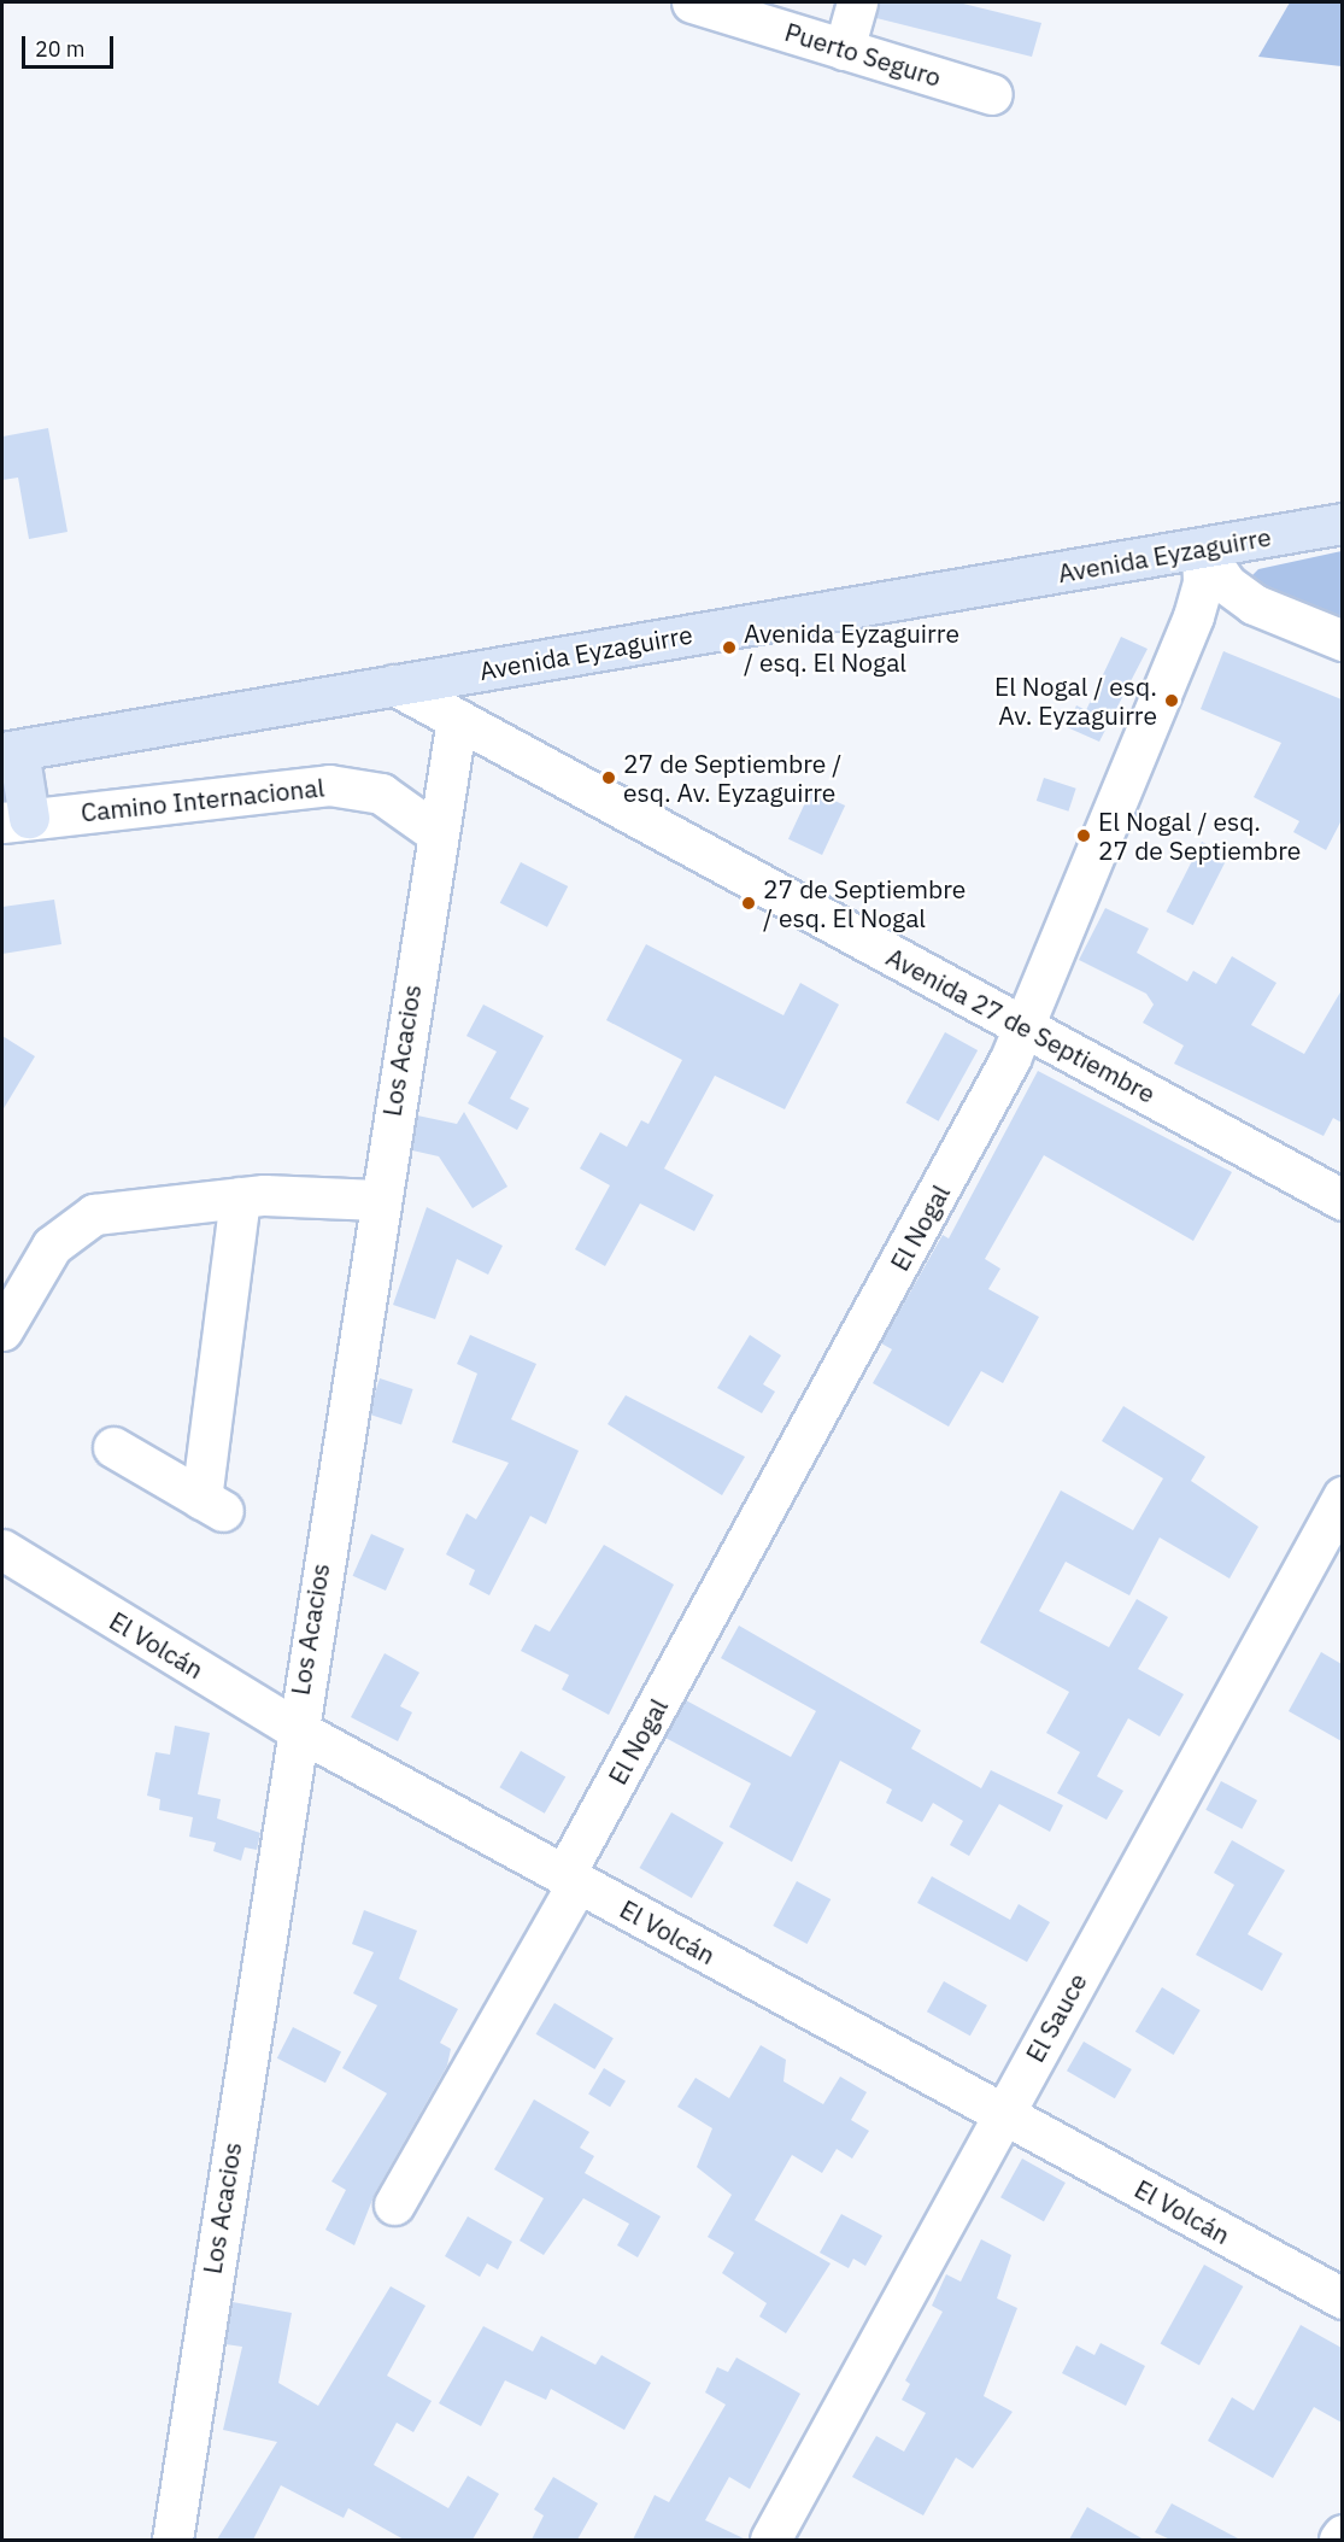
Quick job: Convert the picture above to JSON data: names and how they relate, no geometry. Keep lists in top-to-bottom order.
{
  "streets": {
    "main road": ["Avenida Eyzaguirre"],
    "street": [
      "Puerto Seguro",
      "Camino Internacional",
      "Avenida 27 de Septiembre",
      "Los Acacios",
      "El Nogal",
      "El Volcán",
      "El Sauce"
    ]
  },
  "crossings": [
    ["Avenida Eyzaguirre", "Avenida 27 de Septiembre"],
    ["Avenida Eyzaguirre", "El Nogal"],
    ["Camino Internacional", "Los Acacios"],
    ["Avenida 27 de Septiembre", "Los Acacios"],
    ["Avenida 27 de Septiembre", "El Nogal"],
    ["Los Acacios", "El Volcán"],
    ["El Nogal", "El Volcán"],
    ["El Volcán", "El Sauce"]
  ],
  "places": [
    "Avenida Eyzaguirre / esq. El Nogal",
    "El Nogal / esq. Av. Eyzaguirre",
    "27 de Septiembre / esq. Av. Eyzaguirre",
    "El Nogal / esq. 27 de Septiembre",
    "27 de Septiembre / esq. El Nogal"
  ],
  "scale_bar": "20 m"
}
